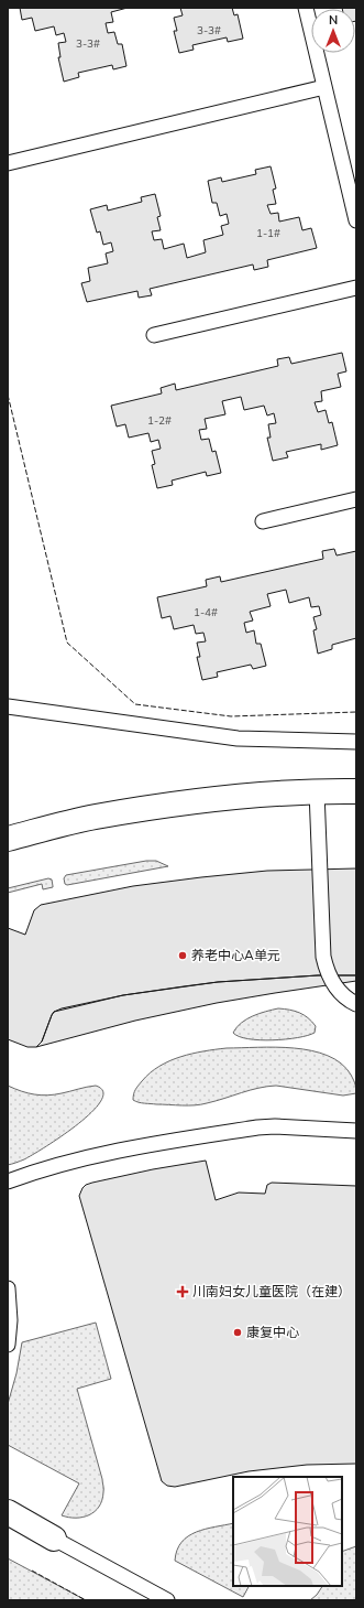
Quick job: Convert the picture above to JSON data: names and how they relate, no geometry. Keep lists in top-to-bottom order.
{
  "places": {
    "other": ["养老中心A单元", "康复中心"],
    "health": ["川南妇女儿童医院（在建）"]
  },
  "house_numbers": [
    "3-3#",
    "3-3#",
    "1-1#",
    "1-2#",
    "1-4#"
  ],
  "north": "top"
}
